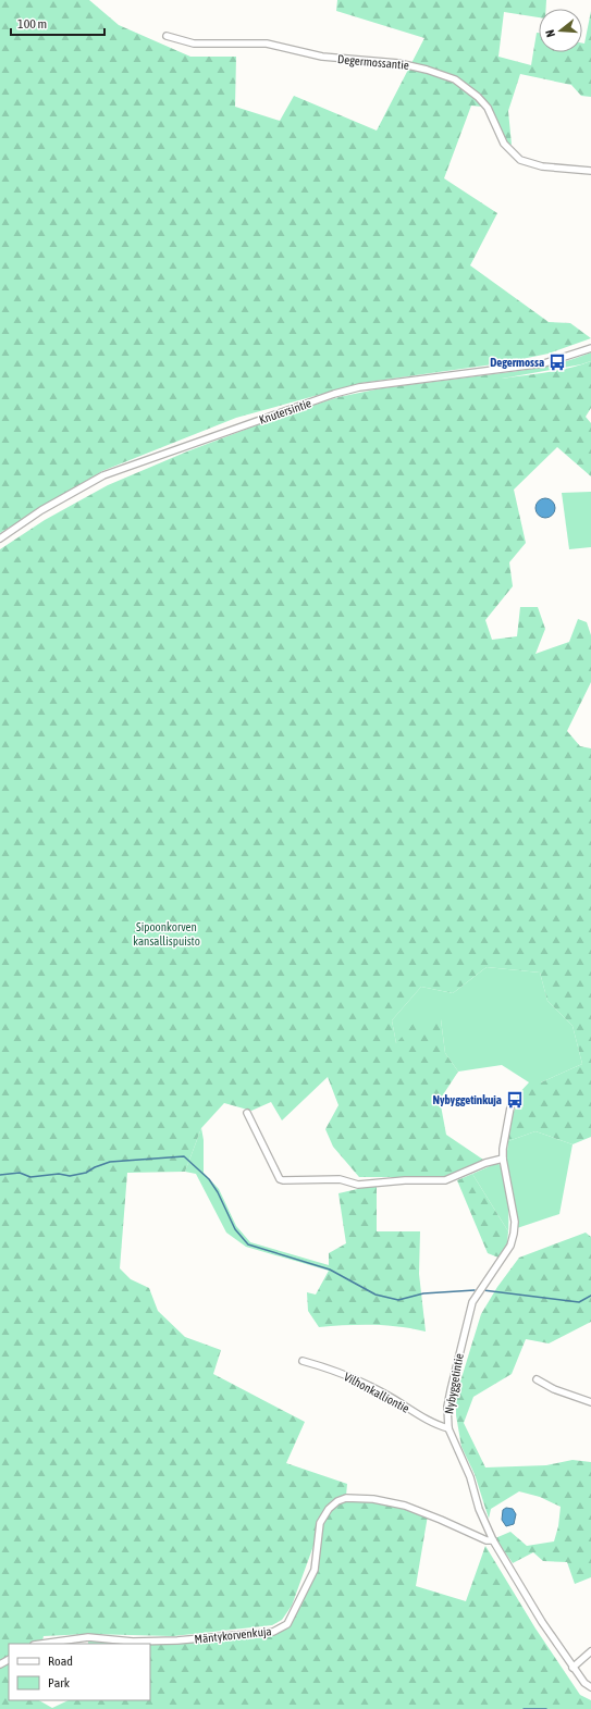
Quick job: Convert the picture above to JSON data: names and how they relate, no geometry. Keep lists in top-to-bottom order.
{
  "streets": {
    "street": [
      "Degermossantie",
      "Knutersintie",
      "Nybyggetintie",
      "Vilhonkalliontie",
      "Mäntykorvenkuja"
    ]
  },
  "crossings": [
    ["Nybyggetintie", "Vilhonkalliontie"],
    ["Nybyggetintie", "Mäntykorvenkuja"]
  ],
  "parks": ["Sipoonkorven kansallispuisto"],
  "places": {
    "bus stop": ["Degermossa", "Nybyggetinkuja"]
  },
  "legend": ["Road", "Park"],
  "scale_bar": "100 m",
  "north": "left"
}
